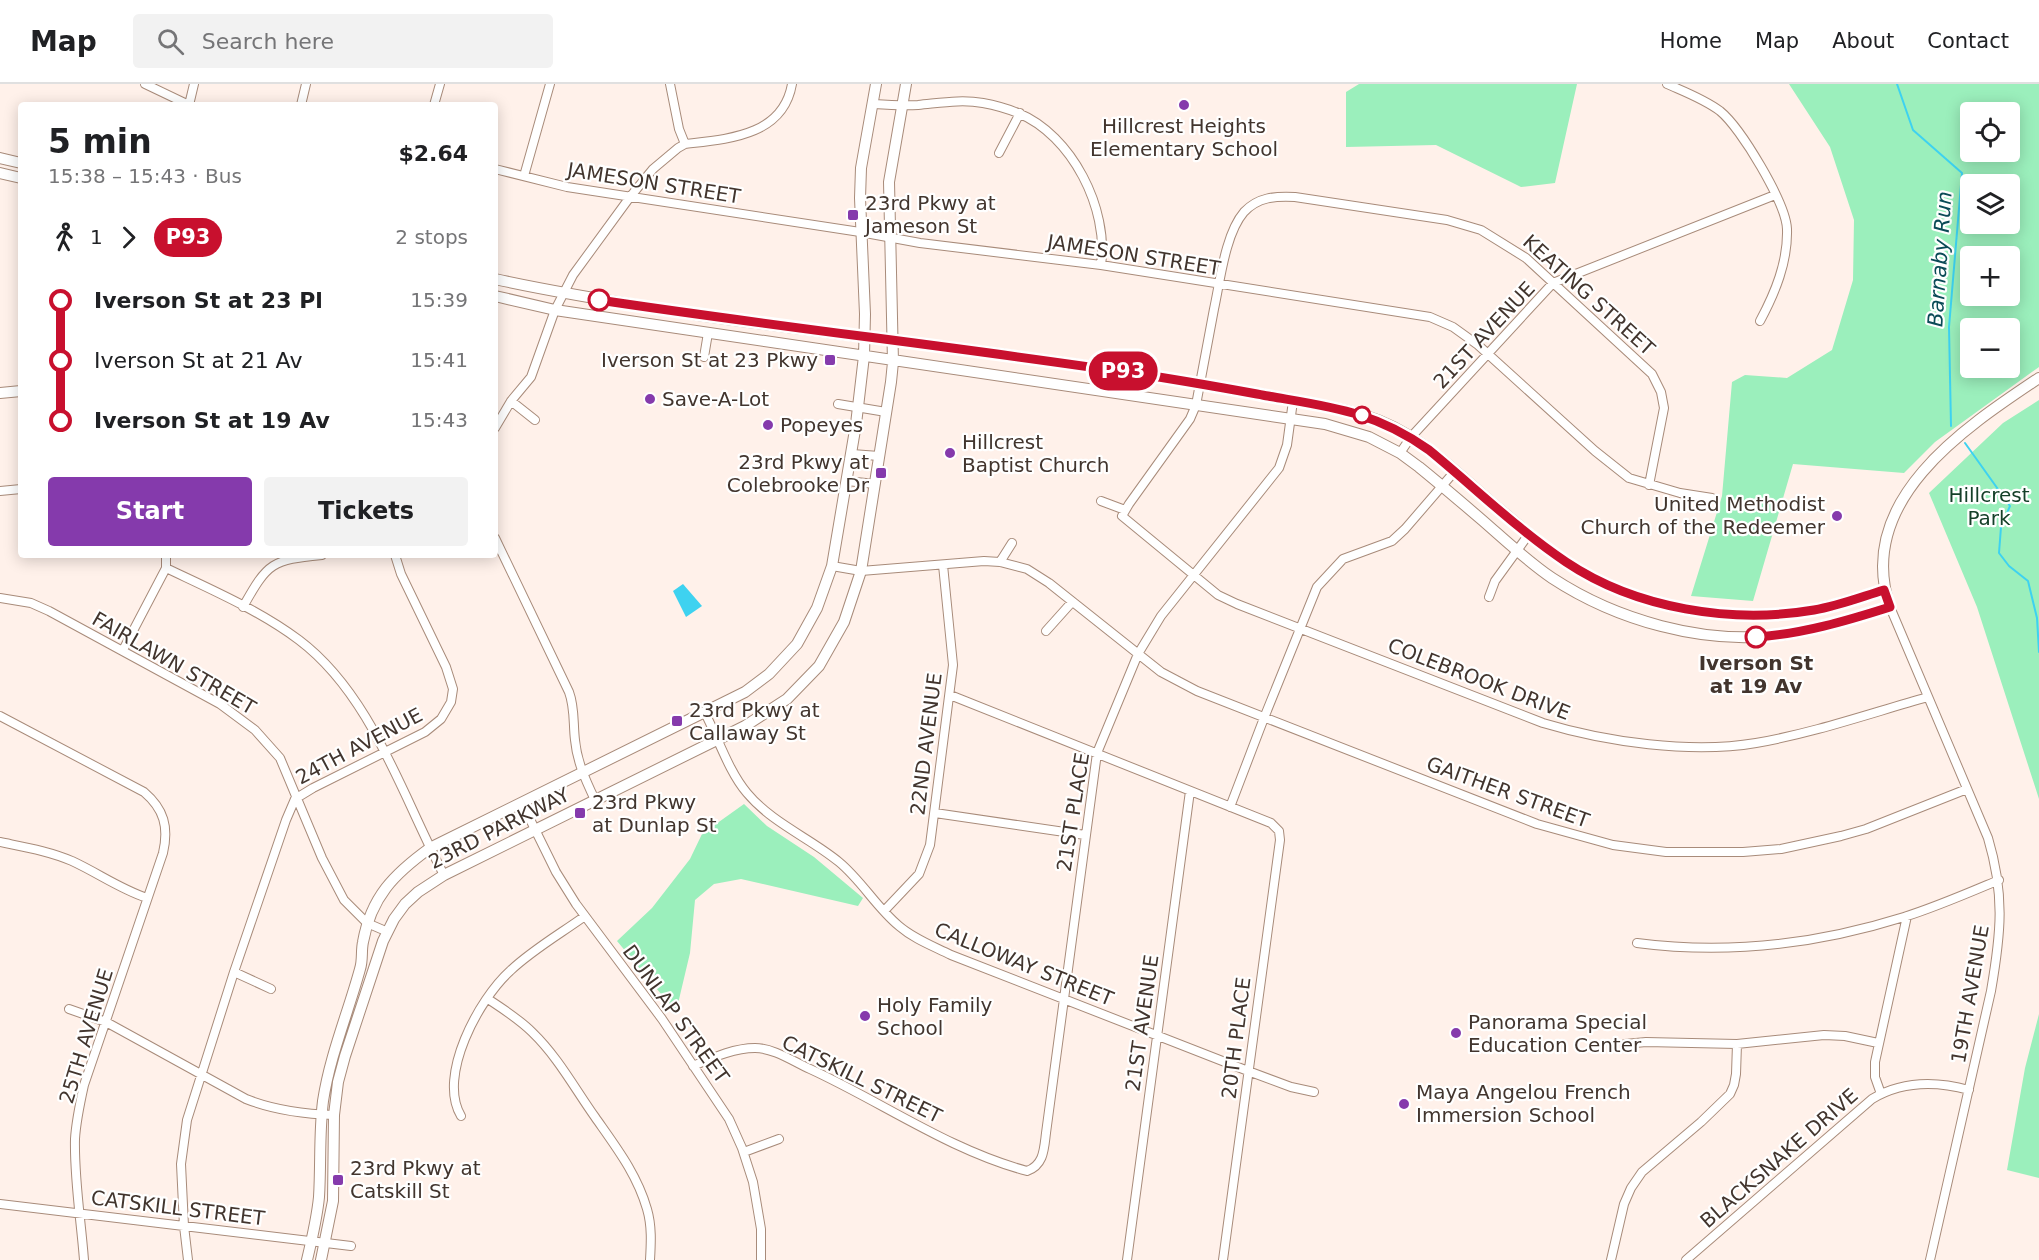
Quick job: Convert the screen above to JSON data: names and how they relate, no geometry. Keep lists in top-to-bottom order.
{
  "streets": {
    "main road": ["23RD PARKWAY"],
    "street": [
      "JAMESON STREET",
      "KEATING STREET",
      "21ST AVENUE",
      "FAIRLAWN STREET",
      "COLEBROOK DRIVE",
      "22ND AVENUE",
      "24TH AVENUE",
      "GAITHER STREET",
      "21ST PLACE",
      "CALLOWAY STREET",
      "19TH AVENUE",
      "DUNLAP STREET",
      "25TH AVENUE",
      "20TH PLACE",
      "CATSKILL STREET",
      "BLACKSNAKE DRIVE"
    ]
  },
  "crossings": [
    ["JAMESON STREET", "KEATING STREET"],
    ["JAMESON STREET", "21ST AVENUE"],
    ["JAMESON STREET", "23RD PARKWAY"],
    ["KEATING STREET", "21ST AVENUE"],
    ["21ST AVENUE", "CALLOWAY STREET"],
    ["FAIRLAWN STREET", "24TH AVENUE"],
    ["FAIRLAWN STREET", "23RD PARKWAY"],
    ["COLEBROOK DRIVE", "21ST PLACE"],
    ["COLEBROOK DRIVE", "19TH AVENUE"],
    ["22ND AVENUE", "GAITHER STREET"],
    ["22ND AVENUE", "CALLOWAY STREET"],
    ["24TH AVENUE", "CATSKILL STREET"],
    ["GAITHER STREET", "21ST PLACE"],
    ["GAITHER STREET", "23RD PARKWAY"],
    ["GAITHER STREET", "19TH AVENUE"],
    ["21ST PLACE", "CALLOWAY STREET"],
    ["21ST PLACE", "CATSKILL STREET"],
    ["23RD PARKWAY", "CALLOWAY STREET"],
    ["23RD PARKWAY", "DUNLAP STREET"],
    ["23RD PARKWAY", "CATSKILL STREET"],
    ["CALLOWAY STREET", "20TH PLACE"],
    ["19TH AVENUE", "BLACKSNAKE DRIVE"],
    ["DUNLAP STREET", "CATSKILL STREET"],
    ["25TH AVENUE", "CATSKILL STREET"]
  ],
  "water": ["Barnaby Run"],
  "parks": ["Hillcrest Park"],
  "places": {
    "other": [
      "Hillcrest Heights Elementary School",
      "Save-A-Lot",
      "Popeyes",
      "Hillcrest Baptist Church",
      "United Methodist Church of the Redeemer",
      "Iverson St at 19 Av",
      "Holy Family School",
      "Panorama Special Education Center",
      "Maya Angelou French Immersion School"
    ],
    "transit": [
      "23rd Pkwy at Jameson St",
      "Iverson St at 23 Pkwy",
      "23rd Pkwy at Colebrooke Dr",
      "23rd Pkwy at Callaway St",
      "23rd Pkwy at Dunlap St",
      "23rd Pkwy at Catskill St"
    ]
  },
  "lines": ["bus line P93"],
  "page": {
    "header": "Map",
    "search": "Search here",
    "nav": [
      "Home",
      "Map",
      "About",
      "Contact"
    ],
    "on_map": "P93",
    "map_buttons": ["+", "−"],
    "heading": ["5 min", "15:38 – 15:43 · Bus", "$2.64"],
    "legs": ["1", "P93", "2 stops"],
    "list": [
      {
        "name": "Iverson St at 23 Pl",
        "value": "15:39"
      },
      {
        "name": "Iverson St at 21 Av",
        "value": "15:41"
      },
      {
        "name": "Iverson St at 19 Av",
        "value": "15:43"
      }
    ],
    "buttons": ["Start", "Tickets"]
  }
}
